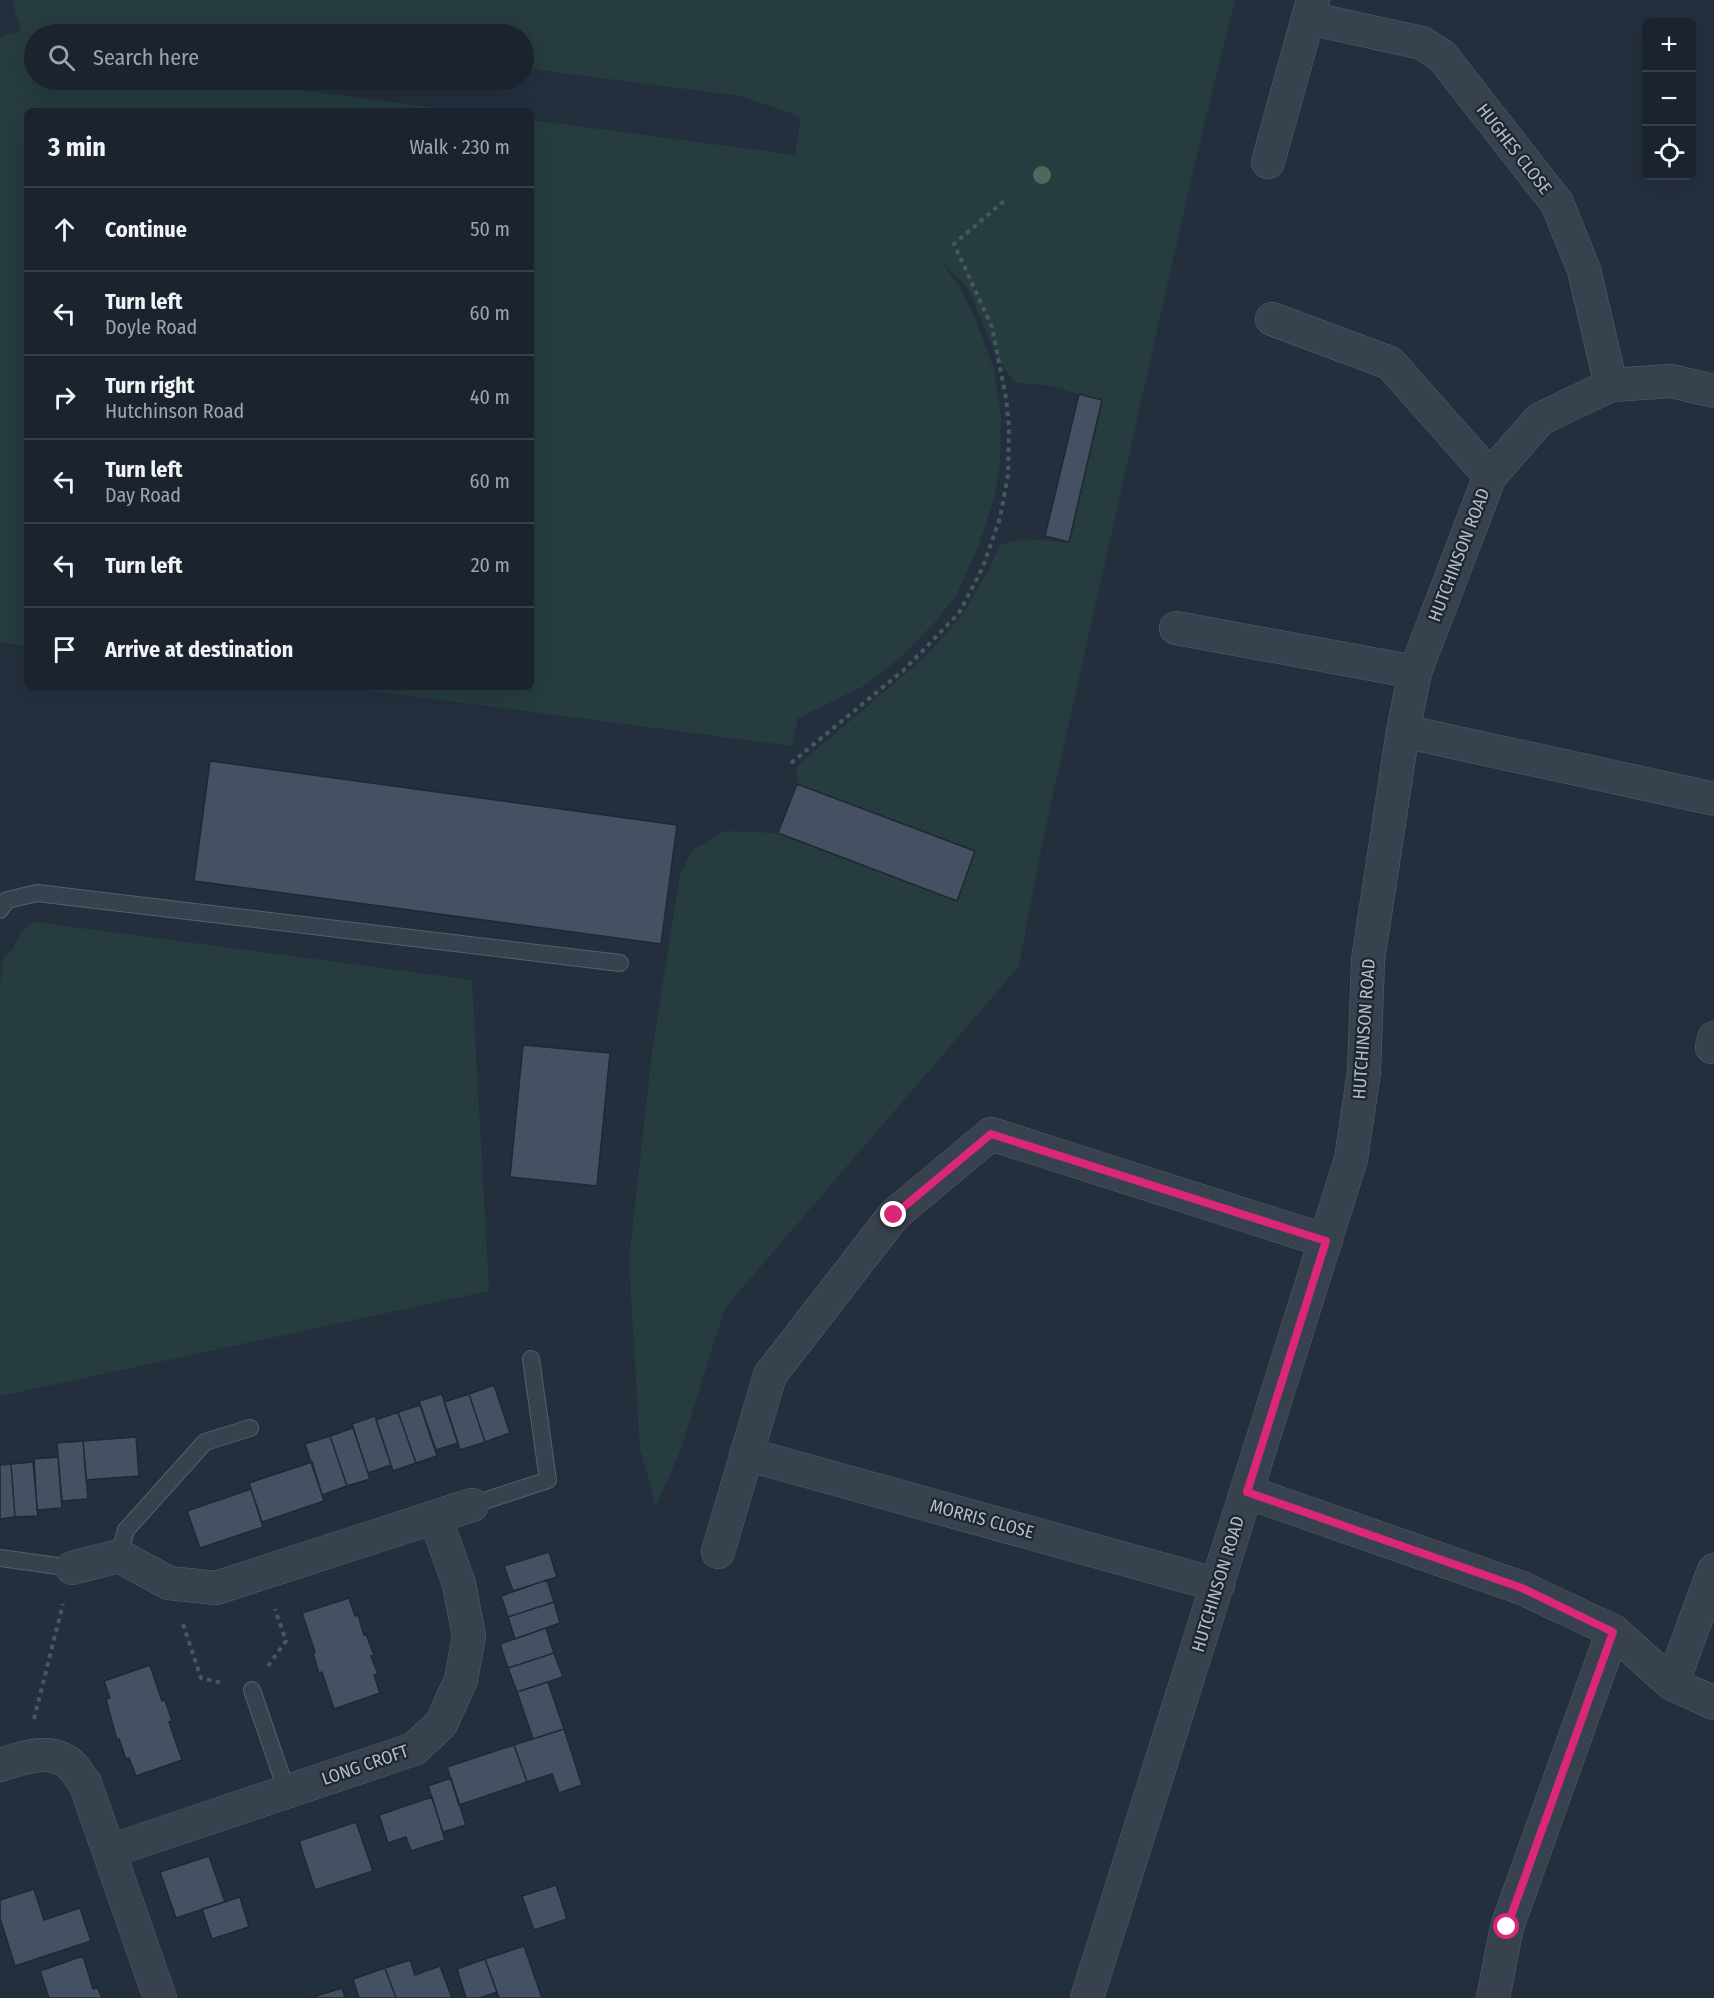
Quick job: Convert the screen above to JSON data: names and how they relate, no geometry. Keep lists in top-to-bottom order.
{
  "streets": {
    "street": [
      "HUGHES CLOSE",
      "HUTCHINSON ROAD",
      "MORRIS CLOSE",
      "LONG CROFT"
    ]
  },
  "crossings": [
    ["HUGHES CLOSE", "HUTCHINSON ROAD"],
    ["HUTCHINSON ROAD", "MORRIS CLOSE"]
  ],
  "page": {
    "map_buttons": ["+", "−"],
    "search": "Search here",
    "heading": ["3 min", "Walk · 230 m"],
    "list": [
      ["Continue", "50 m"],
      ["Turn left", "Doyle Road", "60 m"],
      ["Turn right", "Hutchinson Road", "40 m"],
      ["Turn left", "Day Road", "60 m"],
      ["Turn left", "20 m"],
      "Arrive at destination"
    ]
  }
}
